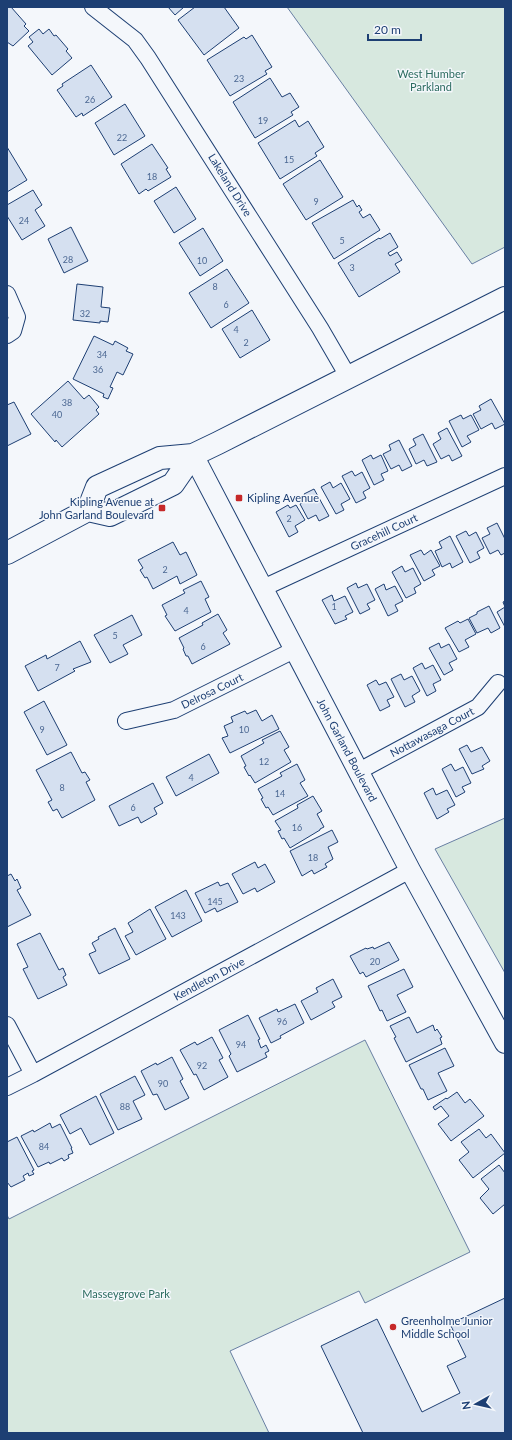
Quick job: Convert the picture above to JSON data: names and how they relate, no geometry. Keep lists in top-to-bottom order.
{
  "streets": {
    "street": [
      "Lakeland Drive",
      "Gracehill Court",
      "Delrosa Court",
      "Nottawasaga Court",
      "John Garland Boulevard",
      "Kendleton Drive"
    ]
  },
  "crossings": [
    ["Gracehill Court", "John Garland Boulevard"],
    ["Delrosa Court", "John Garland Boulevard"],
    ["Nottawasaga Court", "John Garland Boulevard"],
    ["John Garland Boulevard", "Kendleton Drive"]
  ],
  "parks": ["West Humber Parkland", "Masseygrove Park"],
  "places": {
    "transit": ["Kipling Avenue", "Kipling Avenue at John Garland Boulevard"],
    "other": ["Greenholme Junior Middle School"]
  },
  "house_numbers": [
    "23",
    "26",
    "19",
    "22",
    "15",
    "18",
    "9",
    "24",
    "5",
    "28",
    "10",
    "3",
    "8",
    "6",
    "32",
    "4",
    "2",
    "34",
    "36",
    "38",
    "40",
    "2",
    "2",
    "1",
    "4",
    "5",
    "6",
    "7",
    "9",
    "10",
    "12",
    "4",
    "8",
    "14",
    "6",
    "16",
    "18",
    "145",
    "143",
    "20",
    "96",
    "94",
    "92",
    "90",
    "88",
    "84"
  ],
  "scale_bar": "20 m",
  "north": "left"
}
